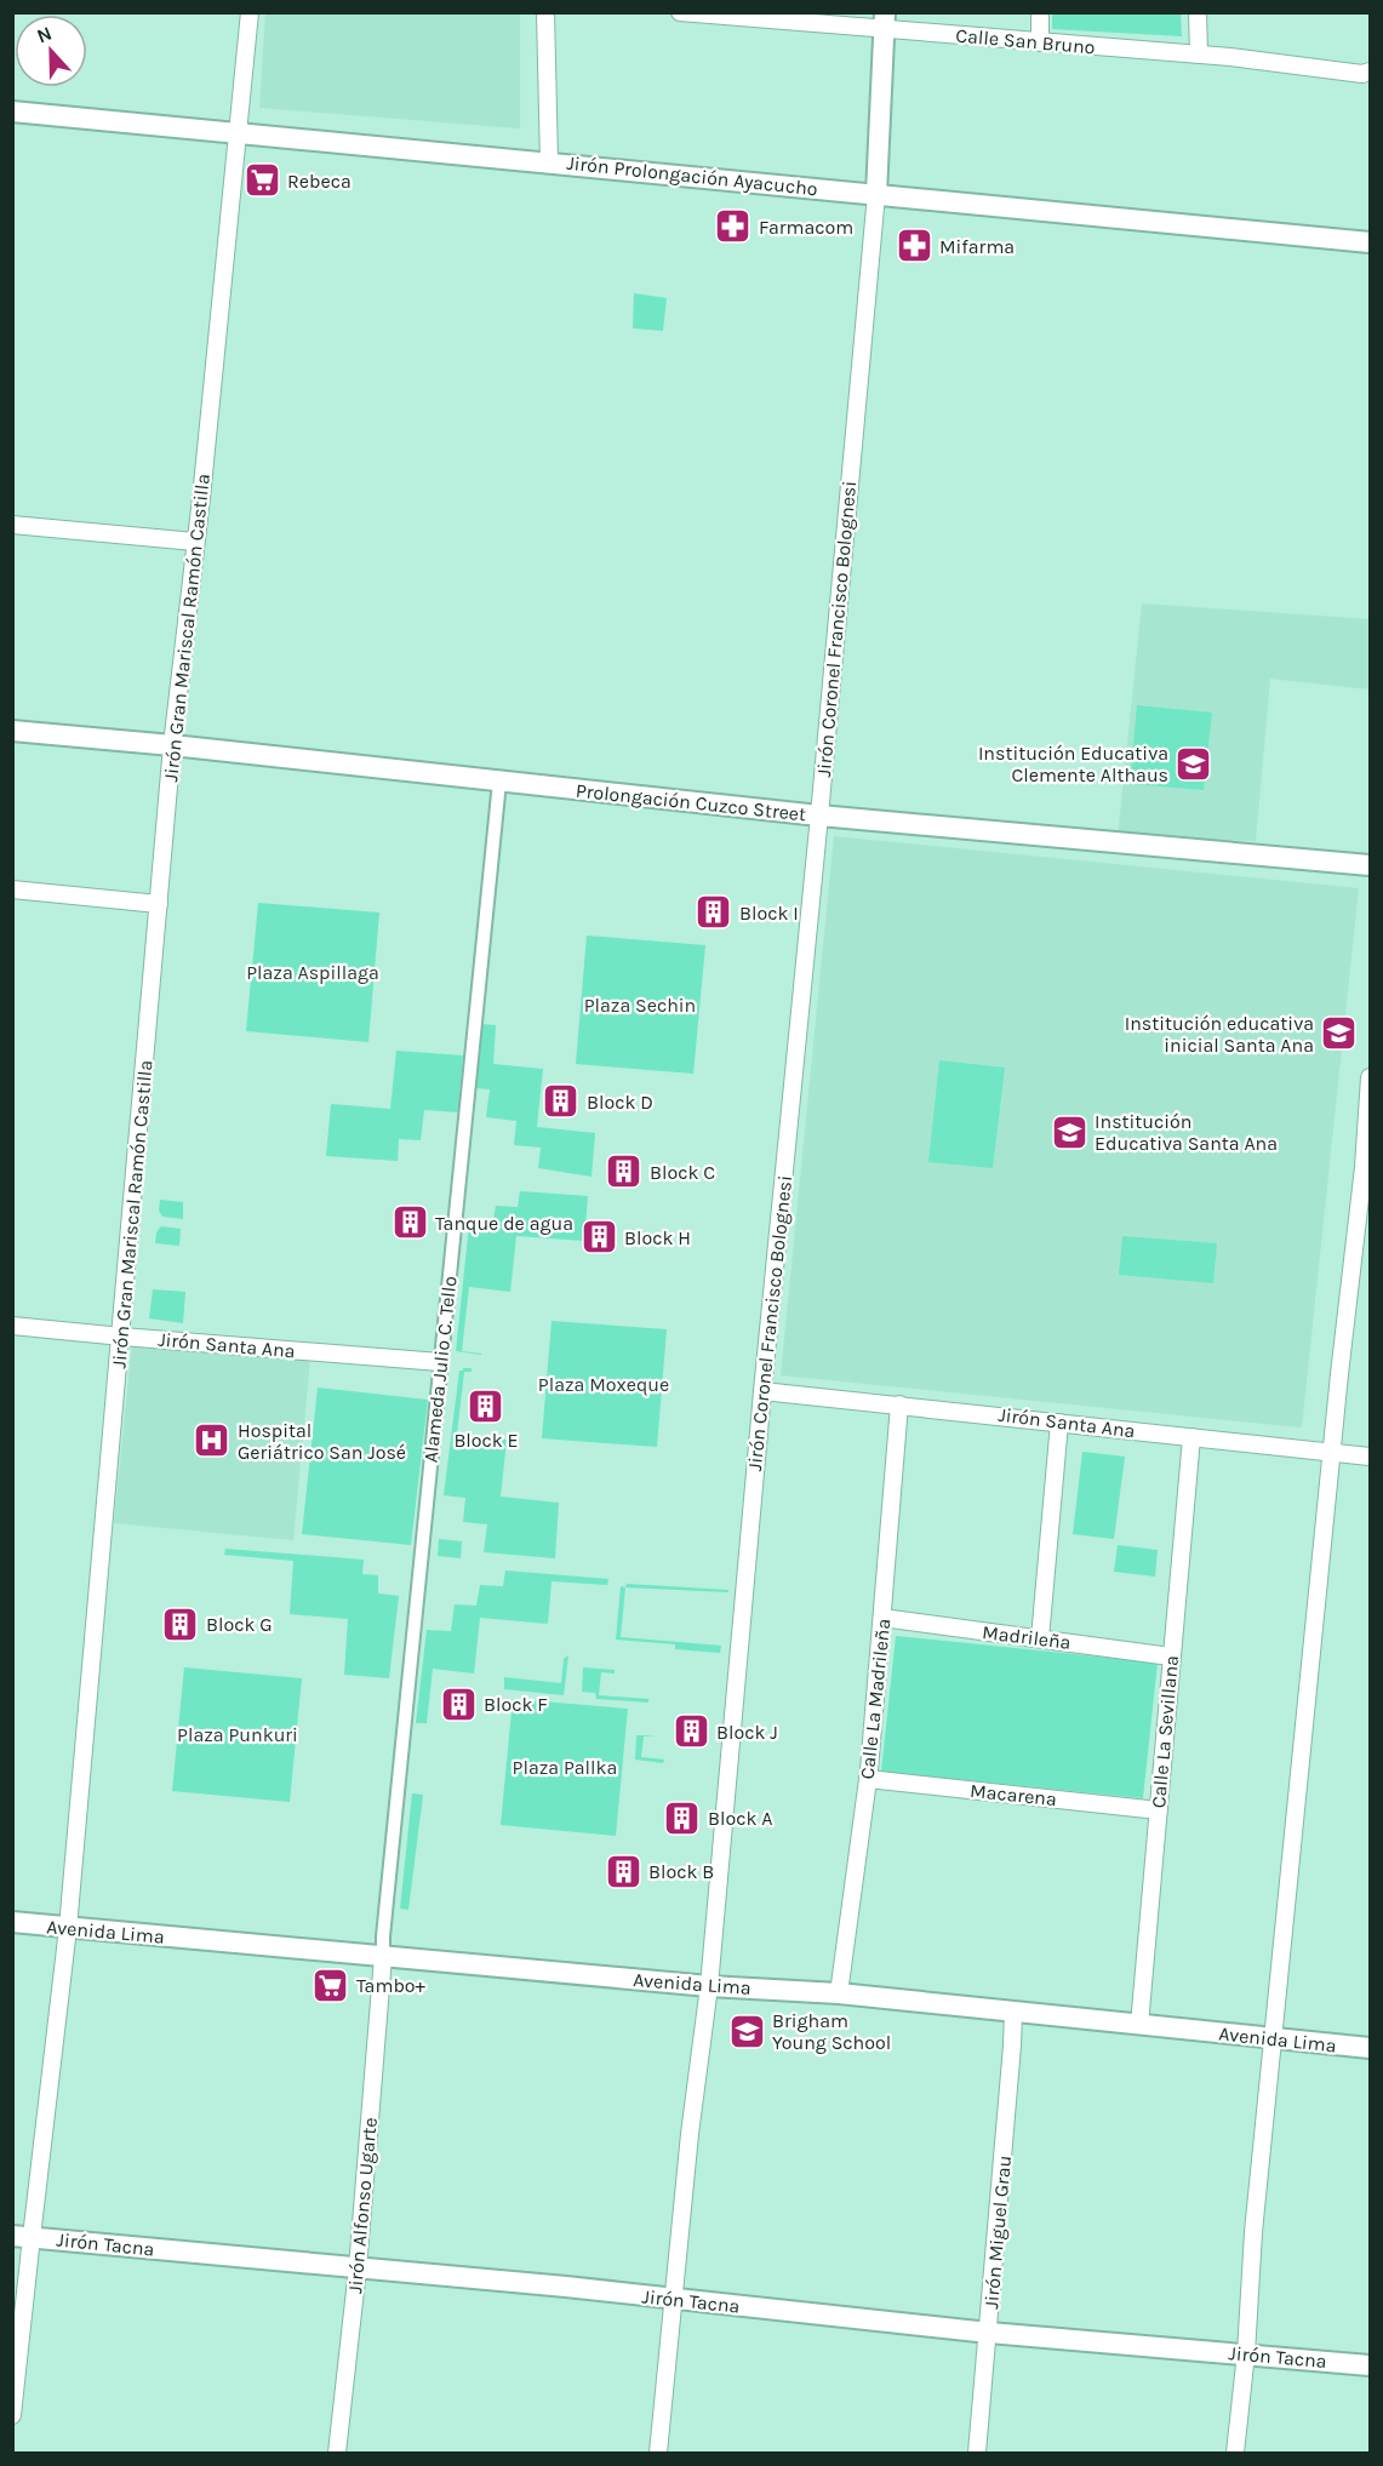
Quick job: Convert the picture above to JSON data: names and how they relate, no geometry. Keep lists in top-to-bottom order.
{
  "streets": {
    "street": [
      "Calle San Bruno",
      "Jirón Prolongación Ayacucho",
      "Jirón Gran Mariscal Ramón Castilla",
      "Jirón Coronel Francisco Bolognesi",
      "Prolongación Cuzco Street",
      "Jirón Santa Ana",
      "Alameda Julio C. Tello",
      "Madrileña",
      "Calle La Madrileña",
      "Calle La Sevillana",
      "Macarena",
      "Avenida Lima",
      "Jirón Alfonso Ugarte",
      "Jirón Miguel Grau",
      "Jirón Tacna"
    ]
  },
  "crossings": [
    ["Jirón Prolongación Ayacucho", "Jirón Gran Mariscal Ramón Castilla"],
    ["Jirón Prolongación Ayacucho", "Jirón Coronel Francisco Bolognesi"],
    ["Jirón Gran Mariscal Ramón Castilla", "Prolongación Cuzco Street"],
    ["Jirón Gran Mariscal Ramón Castilla", "Jirón Santa Ana"],
    ["Jirón Gran Mariscal Ramón Castilla", "Avenida Lima"],
    ["Jirón Gran Mariscal Ramón Castilla", "Jirón Tacna"],
    ["Jirón Coronel Francisco Bolognesi", "Prolongación Cuzco Street"],
    ["Jirón Coronel Francisco Bolognesi", "Jirón Santa Ana"],
    ["Jirón Coronel Francisco Bolognesi", "Avenida Lima"],
    ["Jirón Coronel Francisco Bolognesi", "Jirón Tacna"],
    ["Prolongación Cuzco Street", "Alameda Julio C. Tello"],
    ["Jirón Santa Ana", "Alameda Julio C. Tello"],
    ["Jirón Santa Ana", "Calle La Madrileña"],
    ["Jirón Santa Ana", "Calle La Sevillana"],
    ["Alameda Julio C. Tello", "Avenida Lima"],
    ["Alameda Julio C. Tello", "Jirón Alfonso Ugarte"],
    ["Madrileña", "Calle La Madrileña"],
    ["Madrileña", "Calle La Sevillana"],
    ["Calle La Madrileña", "Macarena"],
    ["Calle La Madrileña", "Avenida Lima"],
    ["Calle La Sevillana", "Macarena"],
    ["Calle La Sevillana", "Avenida Lima"],
    ["Avenida Lima", "Jirón Alfonso Ugarte"],
    ["Avenida Lima", "Jirón Miguel Grau"],
    ["Jirón Alfonso Ugarte", "Jirón Tacna"],
    ["Jirón Miguel Grau", "Jirón Tacna"]
  ],
  "parks": [
    "Plaza Aspillaga",
    "Plaza Sechin",
    "Plaza Moxeque",
    "Plaza Punkuri",
    "Plaza Pallka"
  ],
  "places": {
    "supermarket": ["Rebeca", "Tambo+"],
    "pharmacy": ["Farmacom", "Mifarma"],
    "school or university": [
      "Institución Educativa Clemente Althaus",
      "Institución educativa inicial Santa Ana",
      "Institución Educativa Santa Ana",
      "Brigham Young School"
    ],
    "building": [
      "Block I",
      "Block D",
      "Block C",
      "Tanque de agua",
      "Block H",
      "Block E",
      "Block G",
      "Block F",
      "Block J",
      "Block A",
      "Block B"
    ],
    "hospital": ["Hospital Geriátrico San José"]
  },
  "north": "top"
}
